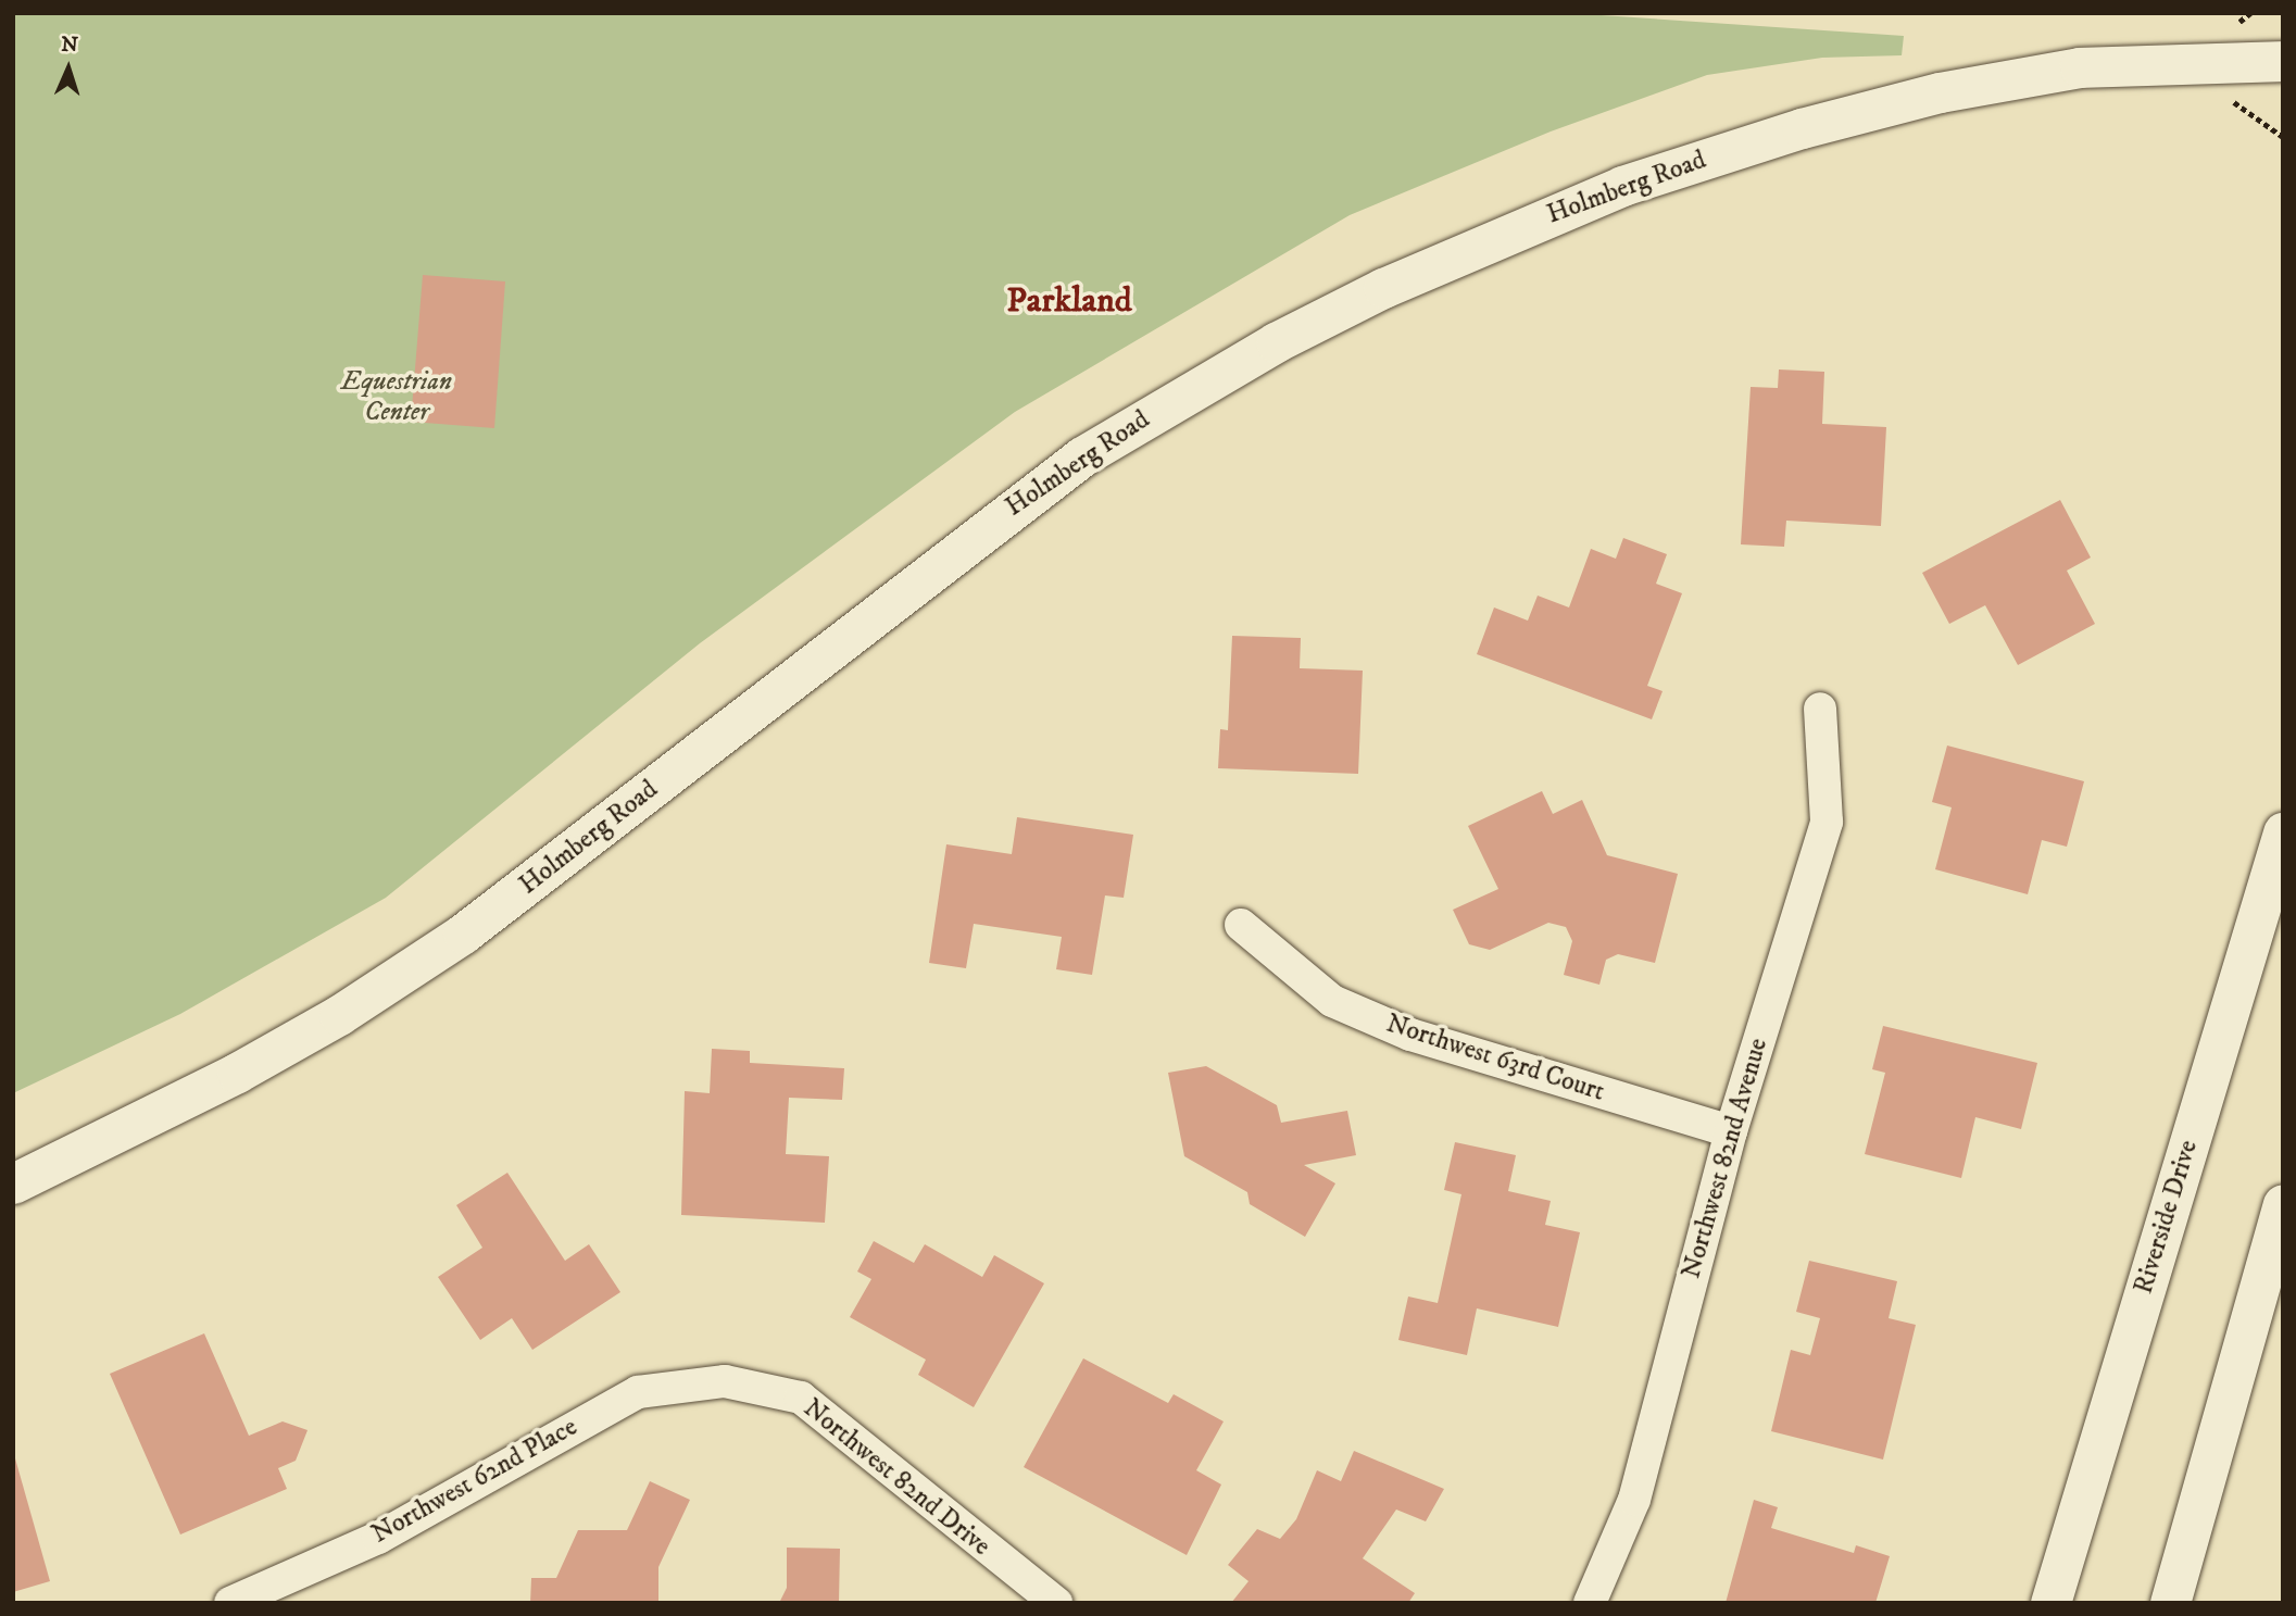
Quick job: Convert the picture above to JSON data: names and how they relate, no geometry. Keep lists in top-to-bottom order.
{
  "streets": {
    "street": [
      "Holmberg Road",
      "Northwest 63rd Court",
      "Northwest 82nd Avenue",
      "Riverside Drive",
      "Northwest 82nd Drive",
      "Northwest 62nd Place"
    ]
  },
  "crossings": [
    ["Northwest 63rd Court", "Northwest 82nd Avenue"],
    ["Northwest 82nd Drive", "Northwest 62nd Place"]
  ],
  "districts": ["Parkland"],
  "parks": ["Equestrian Center"],
  "north": "top"
}
